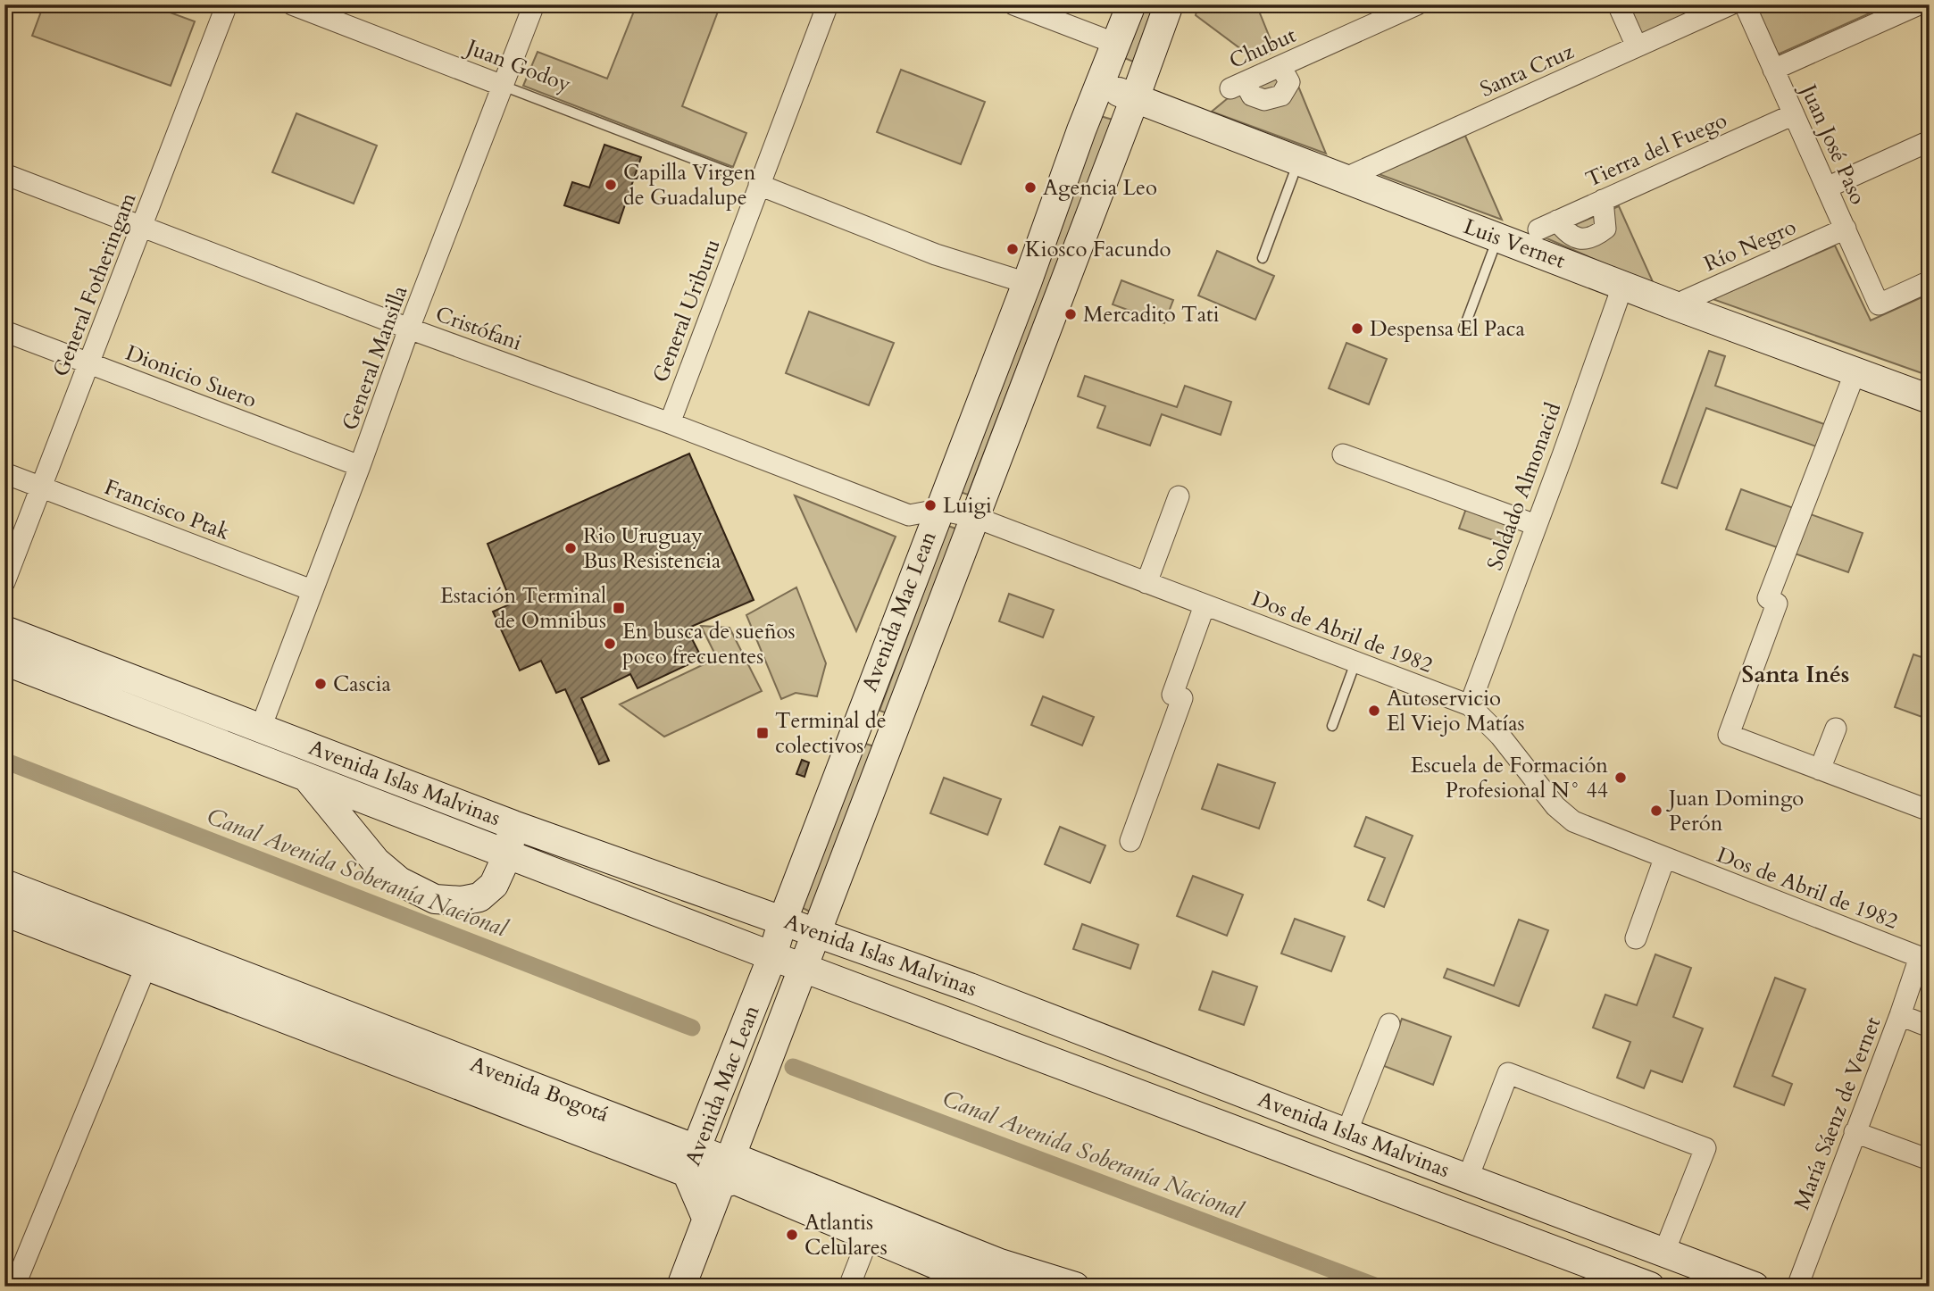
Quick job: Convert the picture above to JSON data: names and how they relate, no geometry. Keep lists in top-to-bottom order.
{
  "streets": {
    "main road": [
      "Luis Vernet",
      "Avenida Mac Lean",
      "Avenida Islas Malvinas",
      "Avenida Bogotá"
    ],
    "street": [
      "Chubut",
      "Juan Godoy",
      "Santa Cruz",
      "Juan José Paso",
      "Tierra del Fuego",
      "Río Negro",
      "General Fotheringam",
      "General Uriburu",
      "Cristófani",
      "General Mansilla",
      "Dionicio Suero",
      "Soldado Almonacid",
      "Francisco Ptak",
      "Dos de Abril de 1982",
      "María Sáenz de Vernet"
    ]
  },
  "crossings": [
    ["Juan Godoy", "General Mansilla"],
    ["Santa Cruz", "Luis Vernet"],
    ["Juan José Paso", "Tierra del Fuego"],
    ["Juan José Paso", "Río Negro"],
    ["Luis Vernet", "Río Negro"],
    ["Luis Vernet", "Soldado Almonacid"],
    ["Luis Vernet", "Avenida Mac Lean"],
    ["General Fotheringam", "Cristófani"],
    ["General Fotheringam", "Dionicio Suero"],
    ["General Fotheringam", "Francisco Ptak"],
    ["General Uriburu", "Cristófani"],
    ["Cristófani", "General Mansilla"],
    ["Cristófani", "Avenida Mac Lean"],
    ["Cristófani", "Dos de Abril de 1982"],
    ["General Mansilla", "Dionicio Suero"],
    ["General Mansilla", "Francisco Ptak"],
    ["General Mansilla", "Avenida Islas Malvinas"],
    ["Soldado Almonacid", "Dos de Abril de 1982"],
    ["Avenida Mac Lean", "Dos de Abril de 1982"],
    ["Avenida Mac Lean", "Avenida Islas Malvinas"],
    ["Avenida Mac Lean", "Avenida Bogotá"],
    ["Dos de Abril de 1982", "María Sáenz de Vernet"]
  ],
  "districts": ["Santa Inés"],
  "water": ["Canal Avenida Soberanía Nacional"],
  "places": {
    "other": [
      "Capilla Virgen de Guadalupe",
      "Agencia Leo",
      "Kiosco Facundo",
      "Mercadito Tati",
      "Despensa El Paca",
      "Luigi",
      "Rio Uruguay Bus Resistencia",
      "En busca de sueños poco frecuentes",
      "Cascia",
      "Autoservicio El Viejo Matías",
      "Escuela de Formación Profesional N° 44",
      "Juan Domingo Perón",
      "Atlantis Celulares"
    ],
    "transit": ["Estación Terminal de Omnibus", "Terminal de colectivos"]
  }
}
